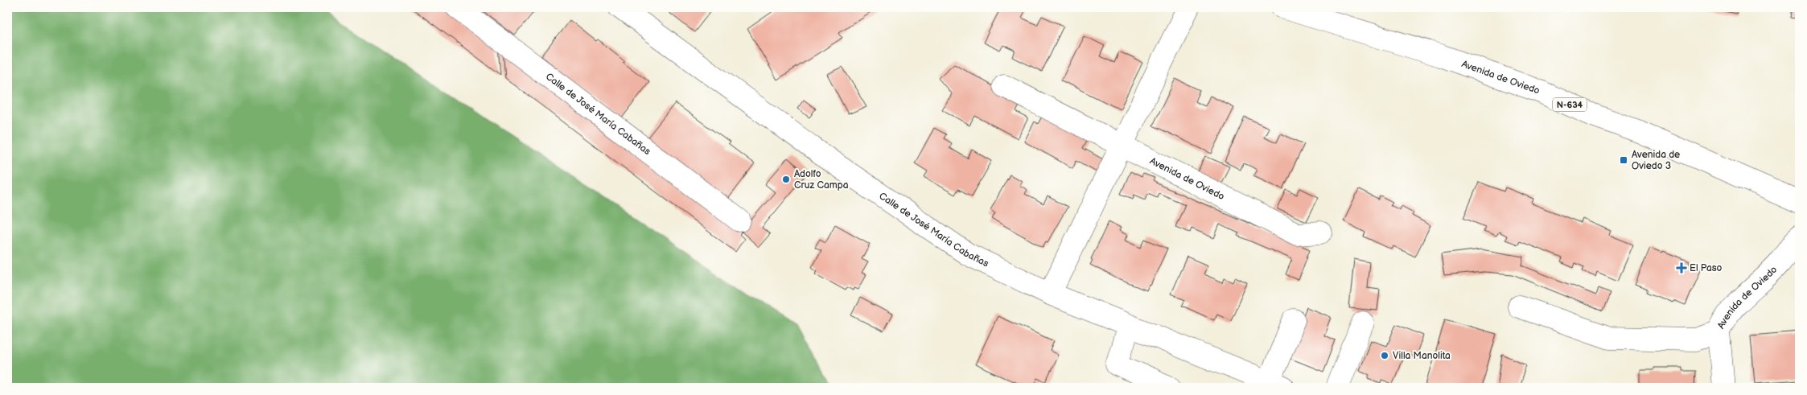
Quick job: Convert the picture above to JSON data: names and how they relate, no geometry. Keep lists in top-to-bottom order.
{
  "streets": {
    "main road": ["Avenida de Oviedo", "N-634", "Calle de José María Cabañas"]
  },
  "places": {
    "transit": ["Avenida de Oviedo 3"],
    "other": ["Adolfo Cruz Campa", "Villa Manolita"],
    "health": ["El Paso"]
  }
}
